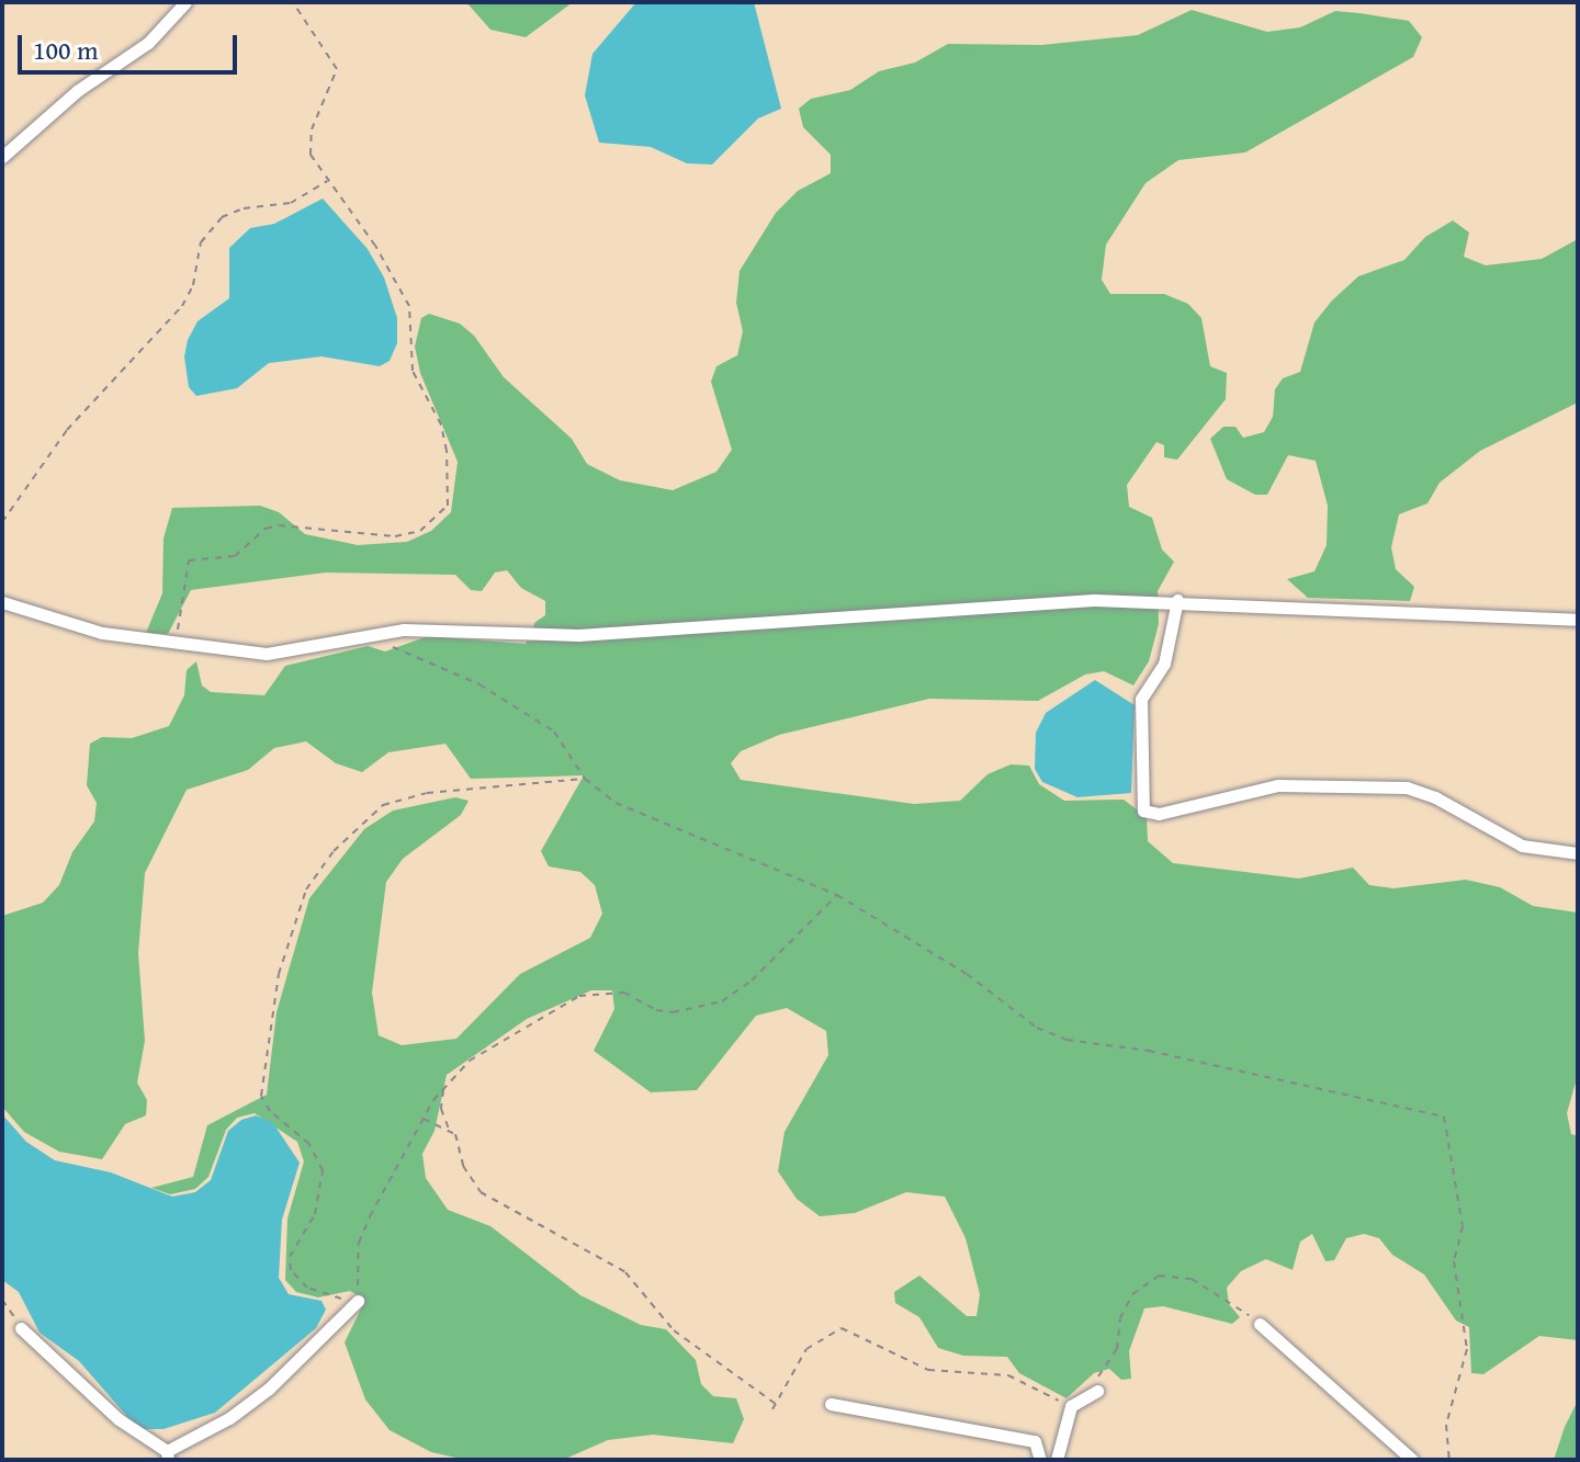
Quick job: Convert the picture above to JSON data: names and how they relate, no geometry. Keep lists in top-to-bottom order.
{
  "scale_bar": "100 m"
}
